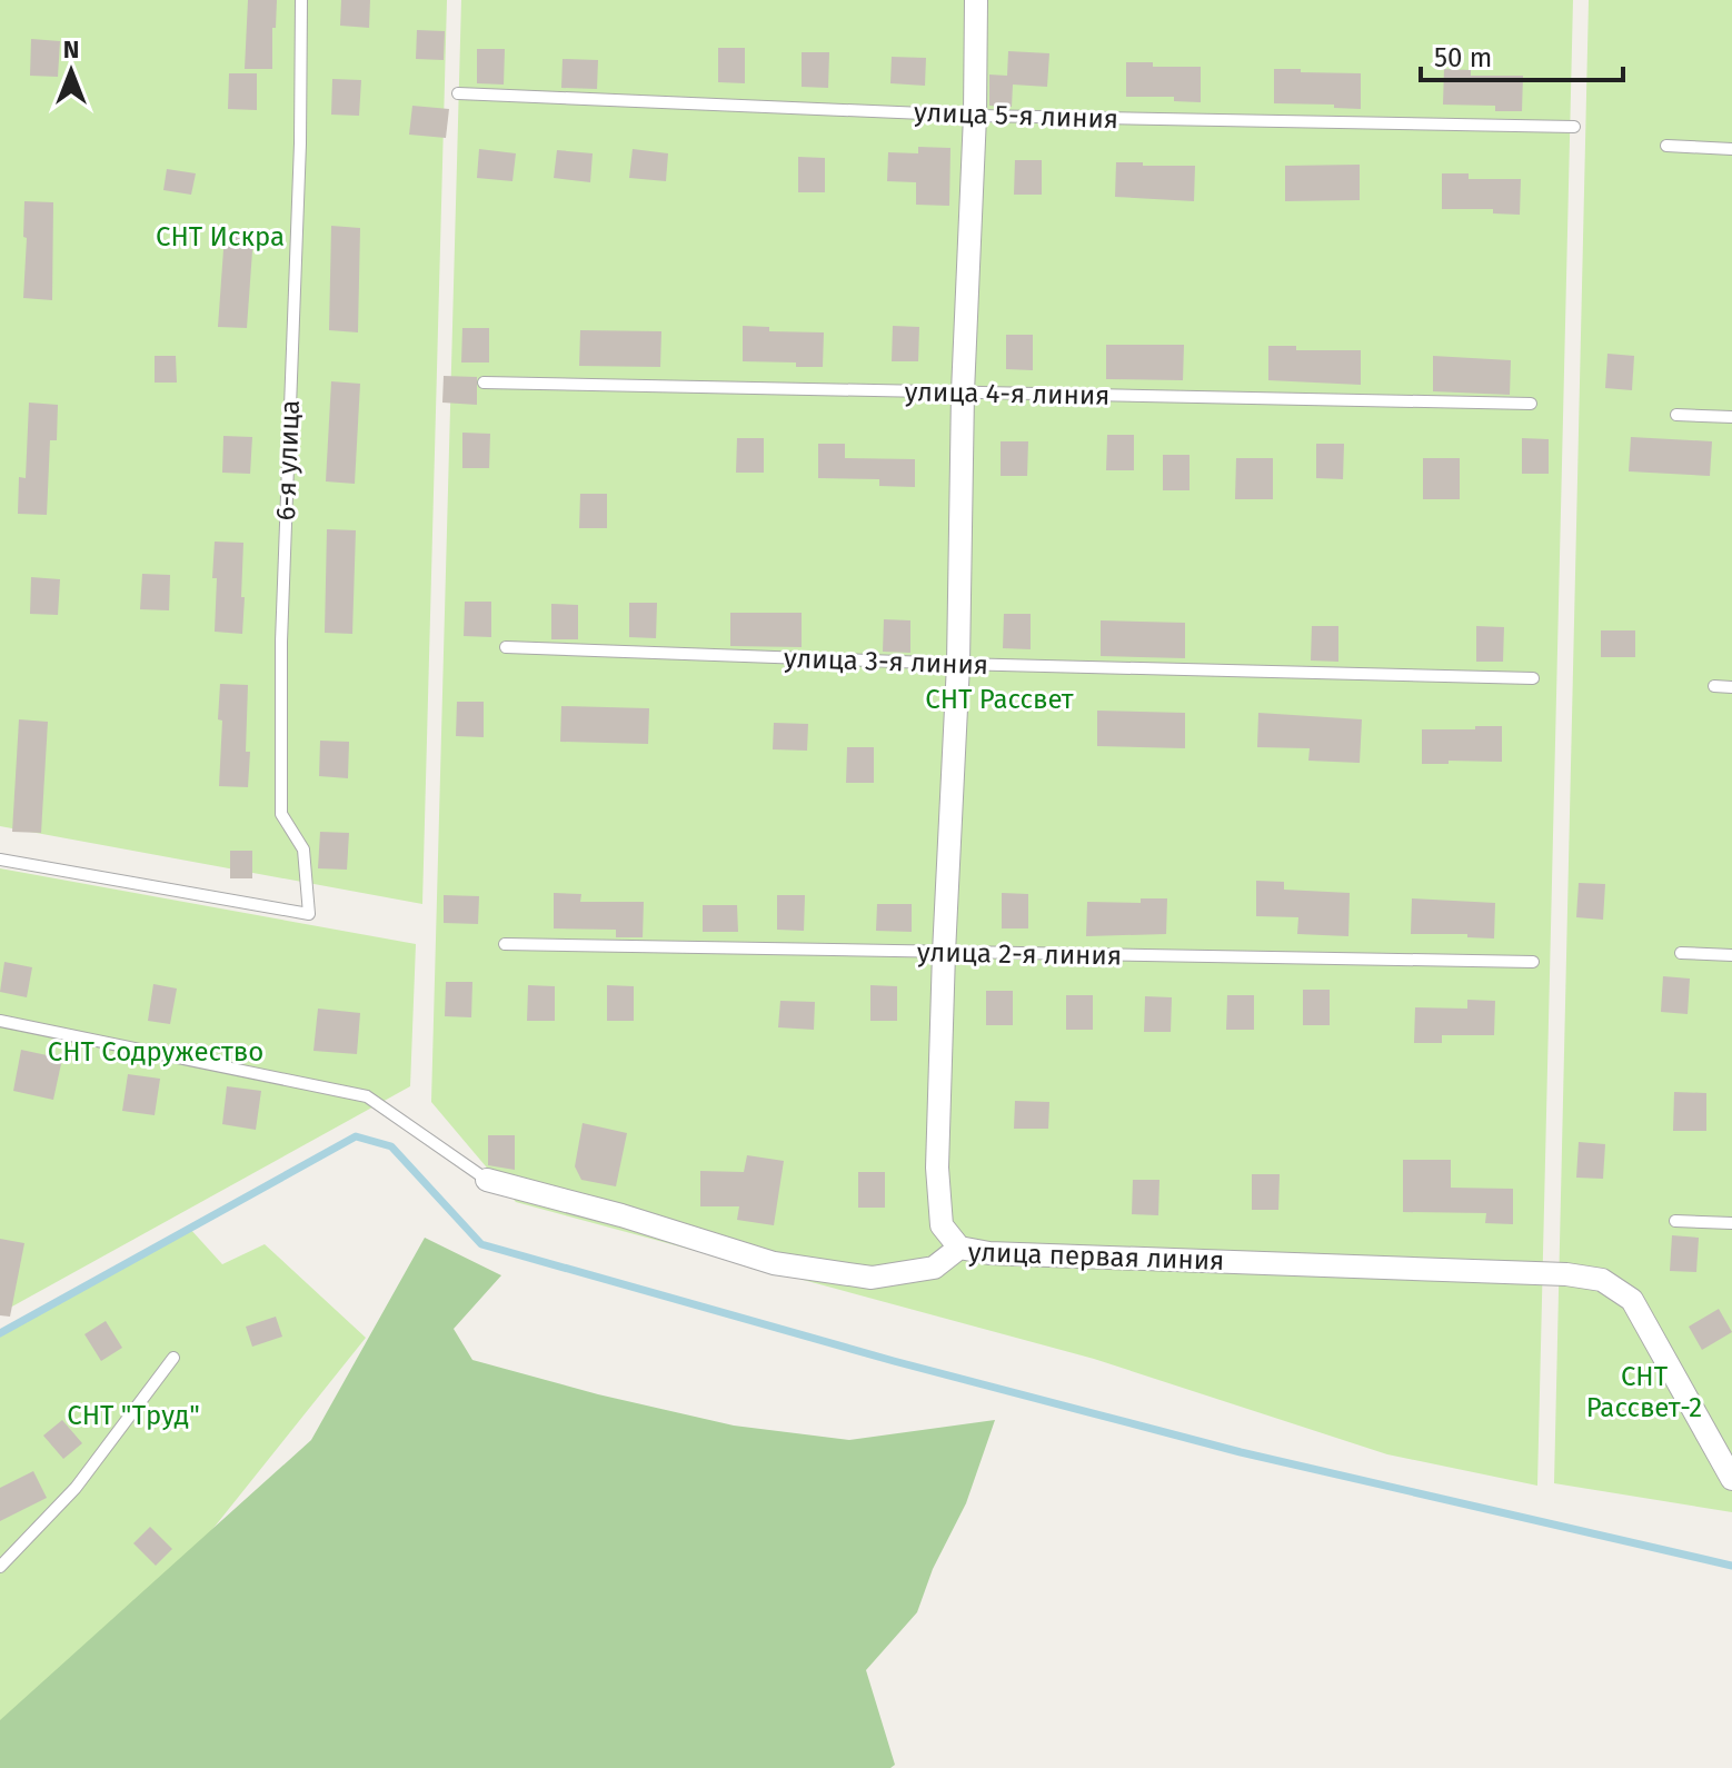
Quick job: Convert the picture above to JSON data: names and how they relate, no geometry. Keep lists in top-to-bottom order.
{
  "streets": {
    "street": ["улица первая линия"],
    "lane": [
      "улица 5-я линия",
      "улица 4-я линия",
      "6-я улица",
      "улица 3-я линия",
      "улица 2-я линия"
    ]
  },
  "parks": [
    "СНТ Искра",
    "СНТ Рассвет",
    "СНТ Содружество",
    "СНТ Рассвет-2",
    "СНТ \"Труд\""
  ],
  "scale_bar": "50 m",
  "north": "top"
}
